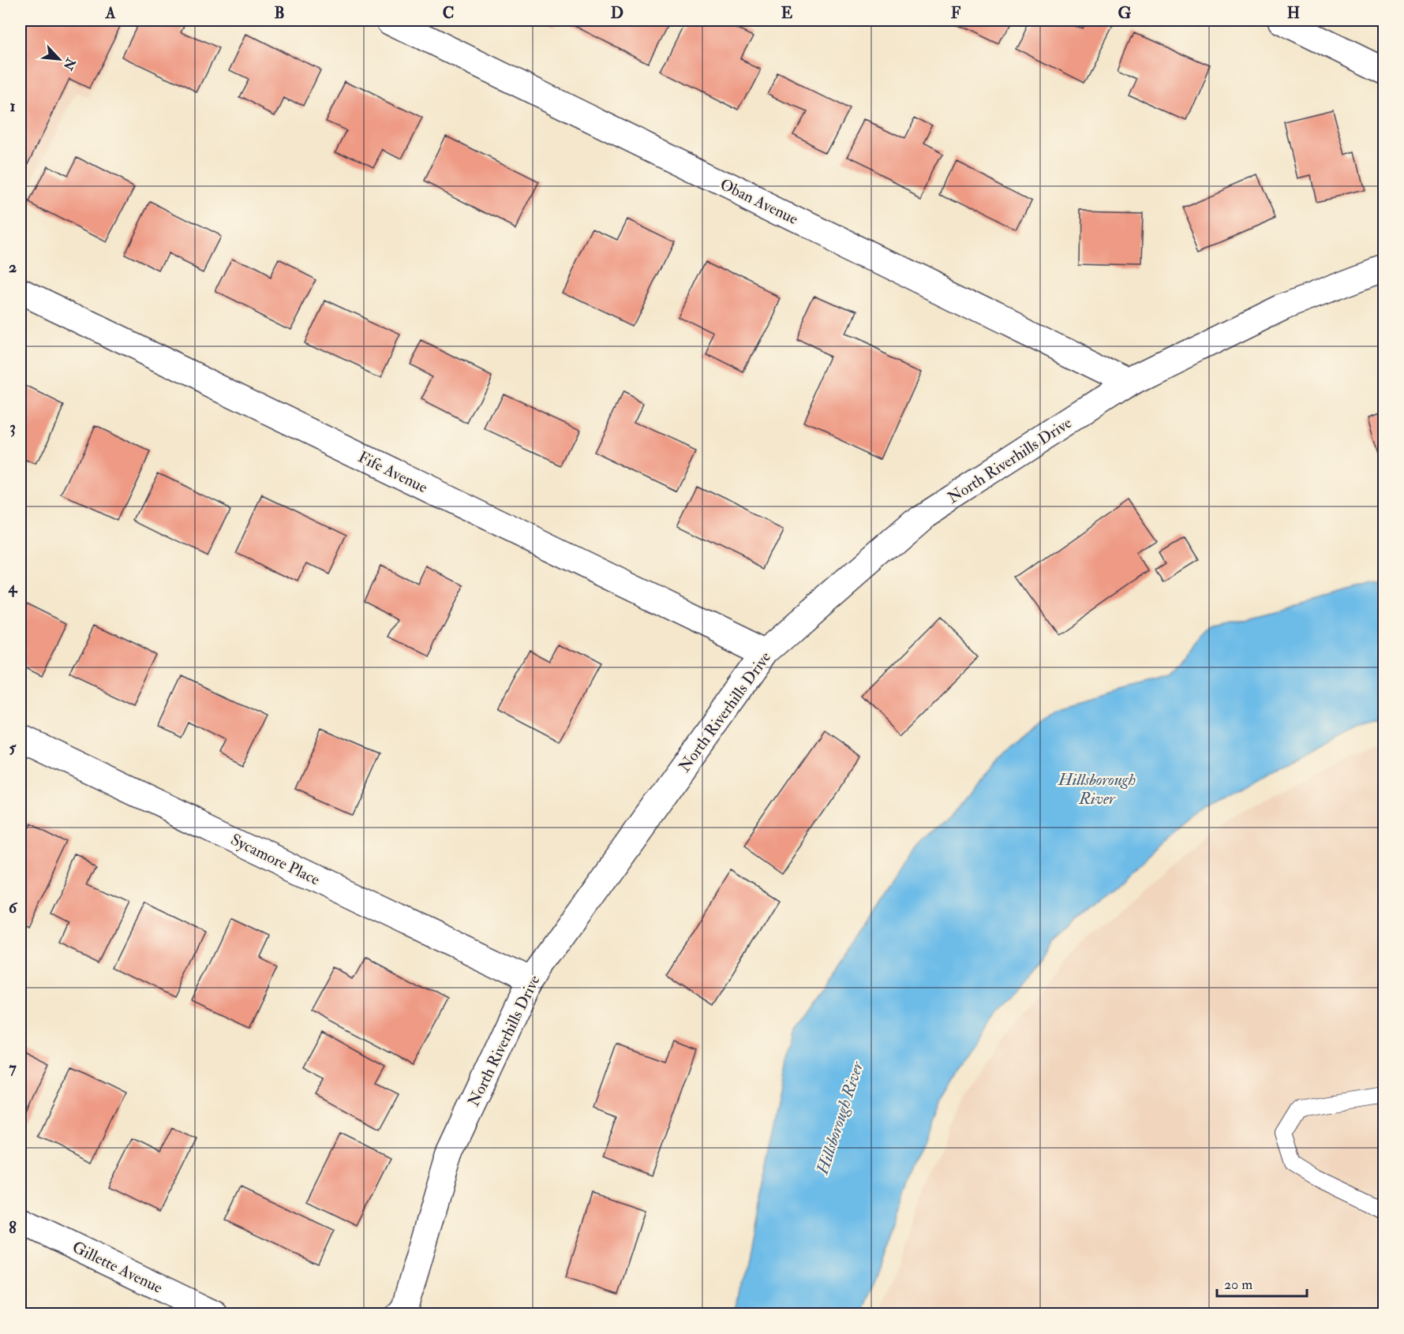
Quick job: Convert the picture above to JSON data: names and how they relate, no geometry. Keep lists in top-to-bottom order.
{
  "streets": {
    "street": [
      "Oban Avenue",
      "North Riverhills Drive",
      "Fife Avenue",
      "Sycamore Place",
      "Gillette Avenue"
    ]
  },
  "crossings": [
    ["Oban Avenue", "North Riverhills Drive"],
    ["North Riverhills Drive", "Fife Avenue"],
    ["North Riverhills Drive", "Sycamore Place"]
  ],
  "water": ["Hillsborough River"],
  "scale_bar": "20 m",
  "north": "bottom right",
  "grid": {
    "columns": [
      "A",
      "B",
      "C",
      "D",
      "E",
      "F",
      "G",
      "H"
    ],
    "rows": [
      "1",
      "2",
      "3",
      "4",
      "5",
      "6",
      "7",
      "8"
    ]
  }
}
